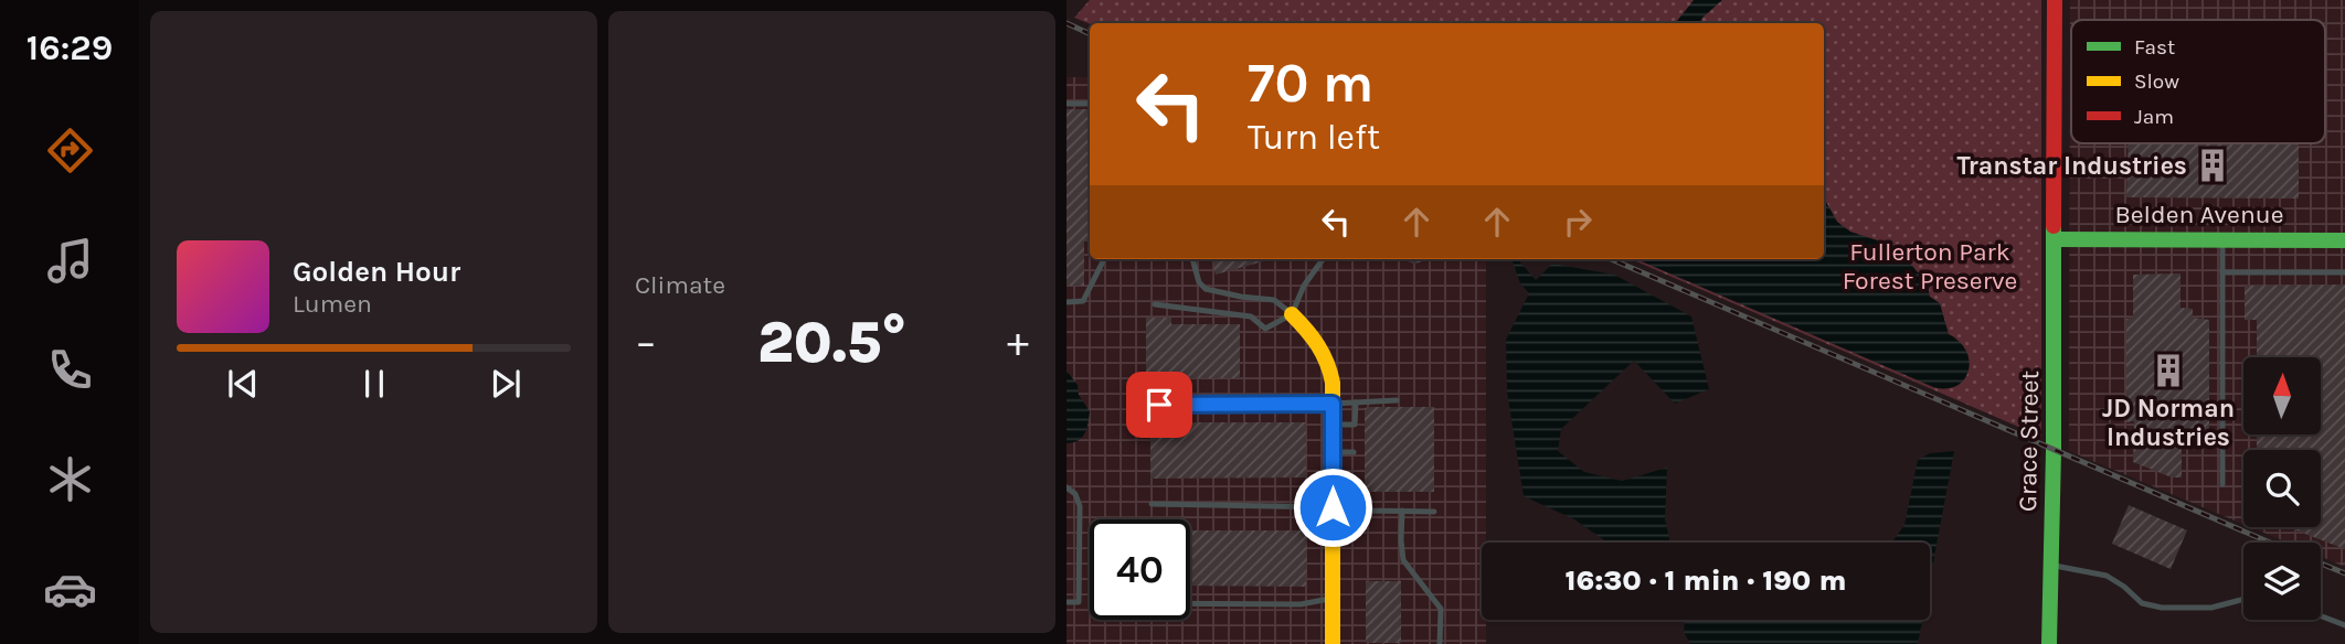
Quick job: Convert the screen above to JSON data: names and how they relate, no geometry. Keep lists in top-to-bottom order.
{
  "streets": {
    "street": ["Belden Avenue", "Grace Street"]
  },
  "crossings": [
    ["Belden Avenue", "Grace Street"]
  ],
  "parks": ["Fullerton Park Forest Preserve"],
  "places": {
    "building": ["Transtar Industries", "JD Norman Industries"]
  },
  "legend": ["Fast", "Slow", "Jam"],
  "north": "top",
  "page": {
    "tabs": "16:29",
    "tile": "Climate",
    "turn": ["70 m", "Turn left"],
    "song": ["Golden Hour", "Lumen"],
    "heat": ["−", "20.5°", "+"],
    "limit": "40",
    "trip": "16:30 · 1 min · 190 m"
  }
}
